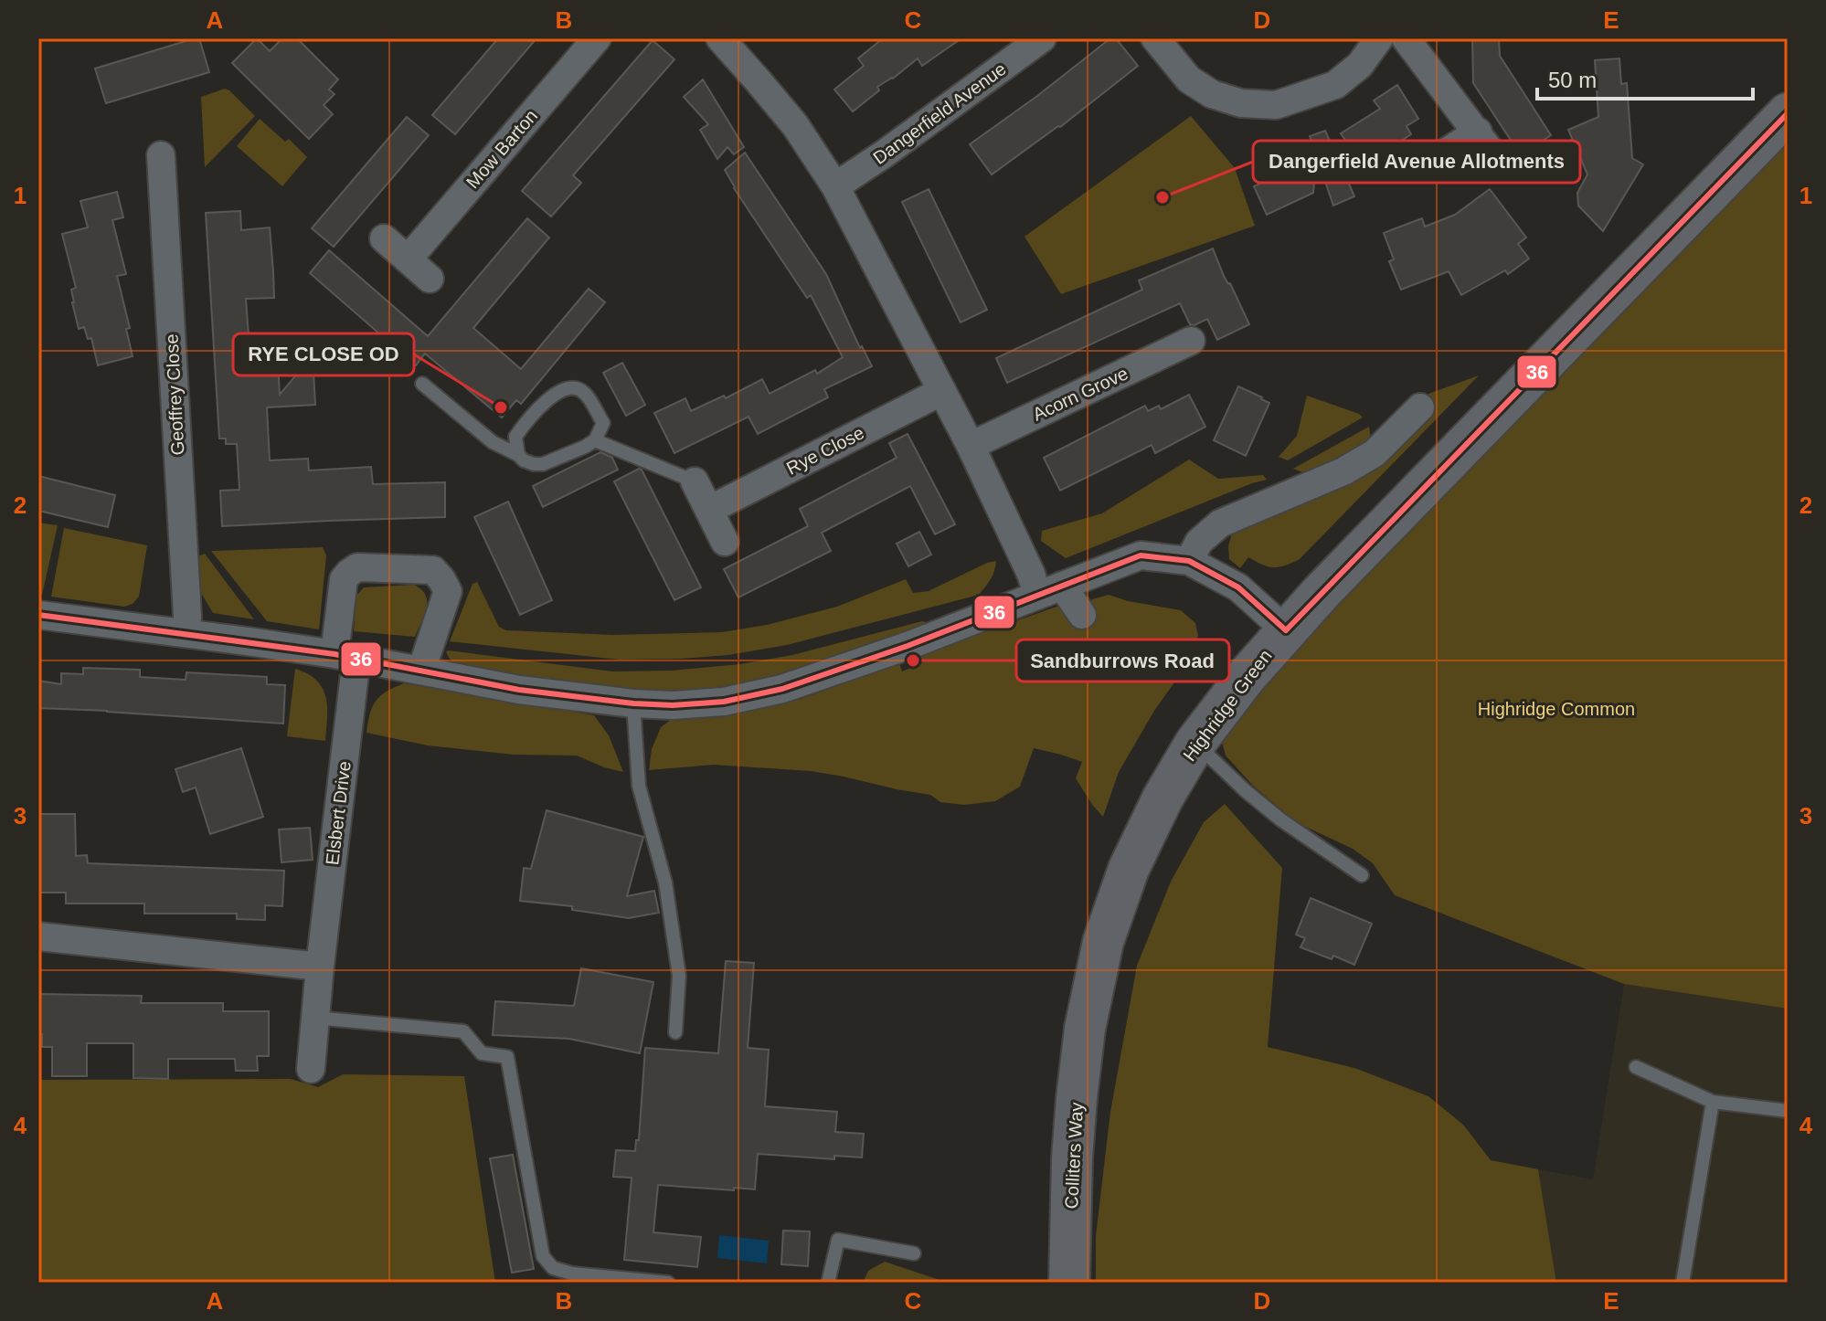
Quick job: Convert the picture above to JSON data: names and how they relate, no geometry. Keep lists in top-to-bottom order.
{
  "streets": {
    "highway": ["Highridge Green", "Colliters Way"],
    "street": [
      "Dangerfield Avenue",
      "Mow Barton",
      "Acorn Grove",
      "Geoffrey Close",
      "Rye Close",
      "Elsbert Drive"
    ]
  },
  "crossings": [
    ["Highridge Green", "Colliters Way"]
  ],
  "parks": ["Highridge Common"],
  "places": ["Dangerfield Avenue Allotments", "RYE CLOSE OD", "Sandburrows Road"],
  "lines": ["transit line 36"],
  "scale_bar": "50 m",
  "grid": {
    "columns": [
      "A",
      "B",
      "C",
      "D",
      "E"
    ],
    "rows": [
      "1",
      "2",
      "3",
      "4"
    ]
  }
}
